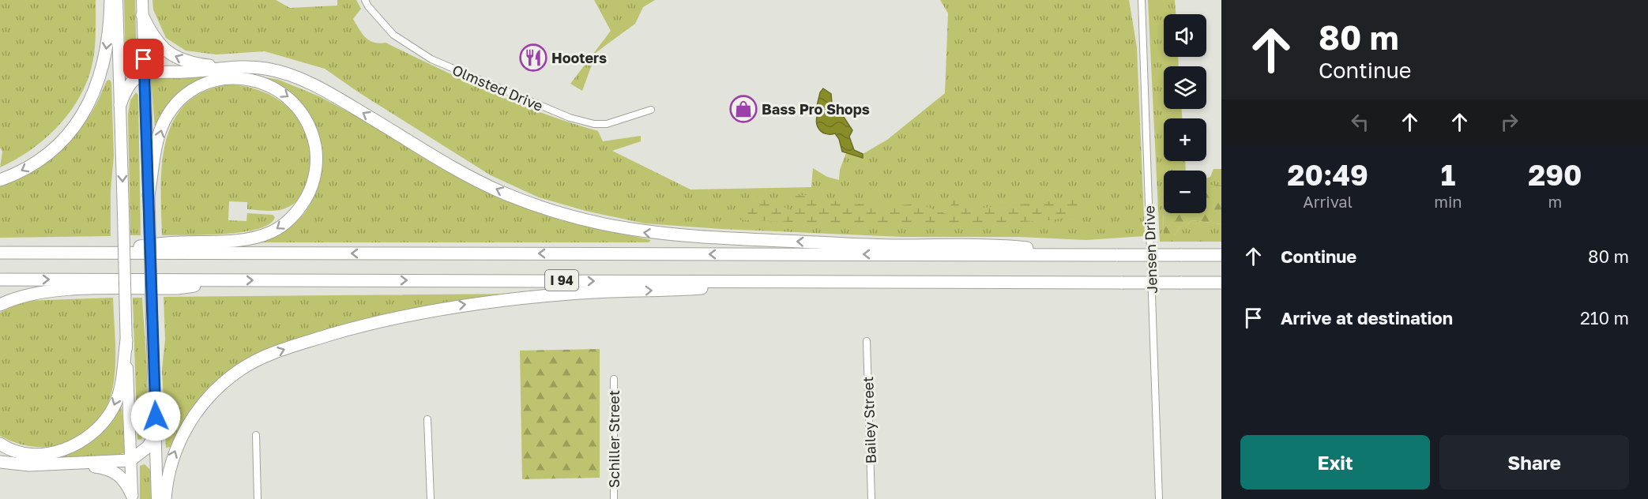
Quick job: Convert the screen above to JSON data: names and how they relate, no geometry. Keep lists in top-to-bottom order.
{
  "streets": {
    "highway": ["I 94"],
    "street": [
      "Olmsted Drive",
      "Jensen Drive",
      "Bailey Street",
      "Schiller Street"
    ]
  },
  "places": {
    "restaurant": ["Hooters"],
    "shop": ["Bass Pro Shops"]
  },
  "page": {
    "turn": ["80 m", "Continue"],
    "map_buttons": ["+", "−"],
    "eta": [
      "20:49",
      "Arrival",
      "1",
      "min",
      "290",
      "m"
    ],
    "list": [
      {
        "name": "Continue",
        "value": "80 m"
      },
      {
        "name": "Arrive at destination",
        "value": "210 m"
      }
    ],
    "buttons": ["Exit", "Share"]
  }
}
